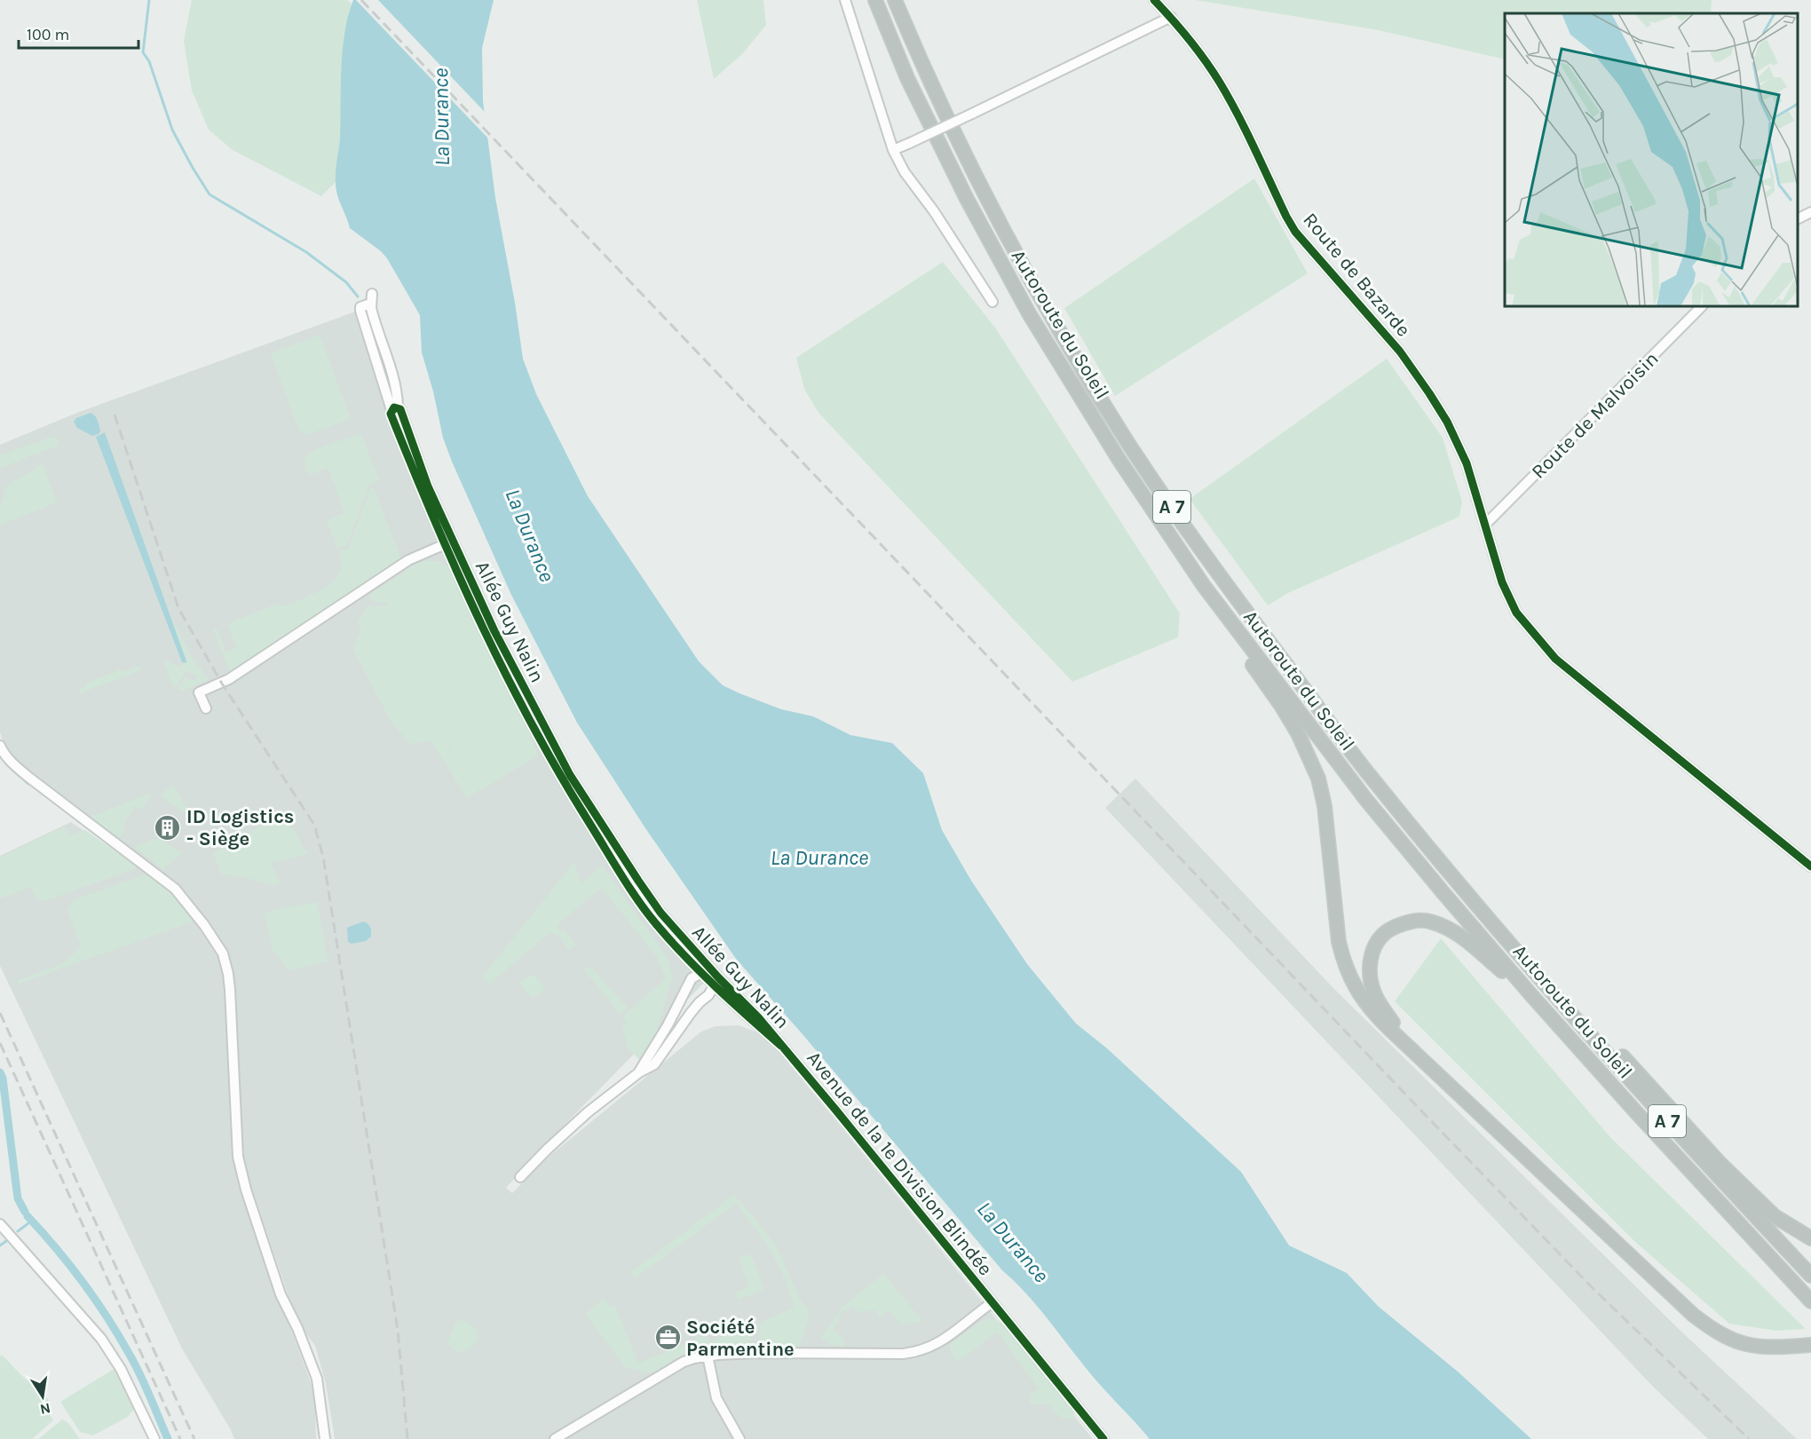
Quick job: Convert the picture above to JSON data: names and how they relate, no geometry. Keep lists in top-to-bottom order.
{
  "streets": {
    "highway": ["Autoroute du Soleil", "A 7"],
    "street": [
      "Route de Bazarde",
      "Route de Malvoisin",
      "Allée Guy Nalin",
      "Avenue de la 1e Division Blindée"
    ]
  },
  "crossings": [
    ["Route de Bazarde", "Route de Malvoisin"],
    ["Allée Guy Nalin", "Avenue de la 1e Division Blindée"]
  ],
  "water": ["La Durance"],
  "places": {
    "building": ["ID Logistics - Siège"],
    "office": ["Société Parmentine"]
  },
  "scale_bar": "100 m",
  "north": "bottom"
}
